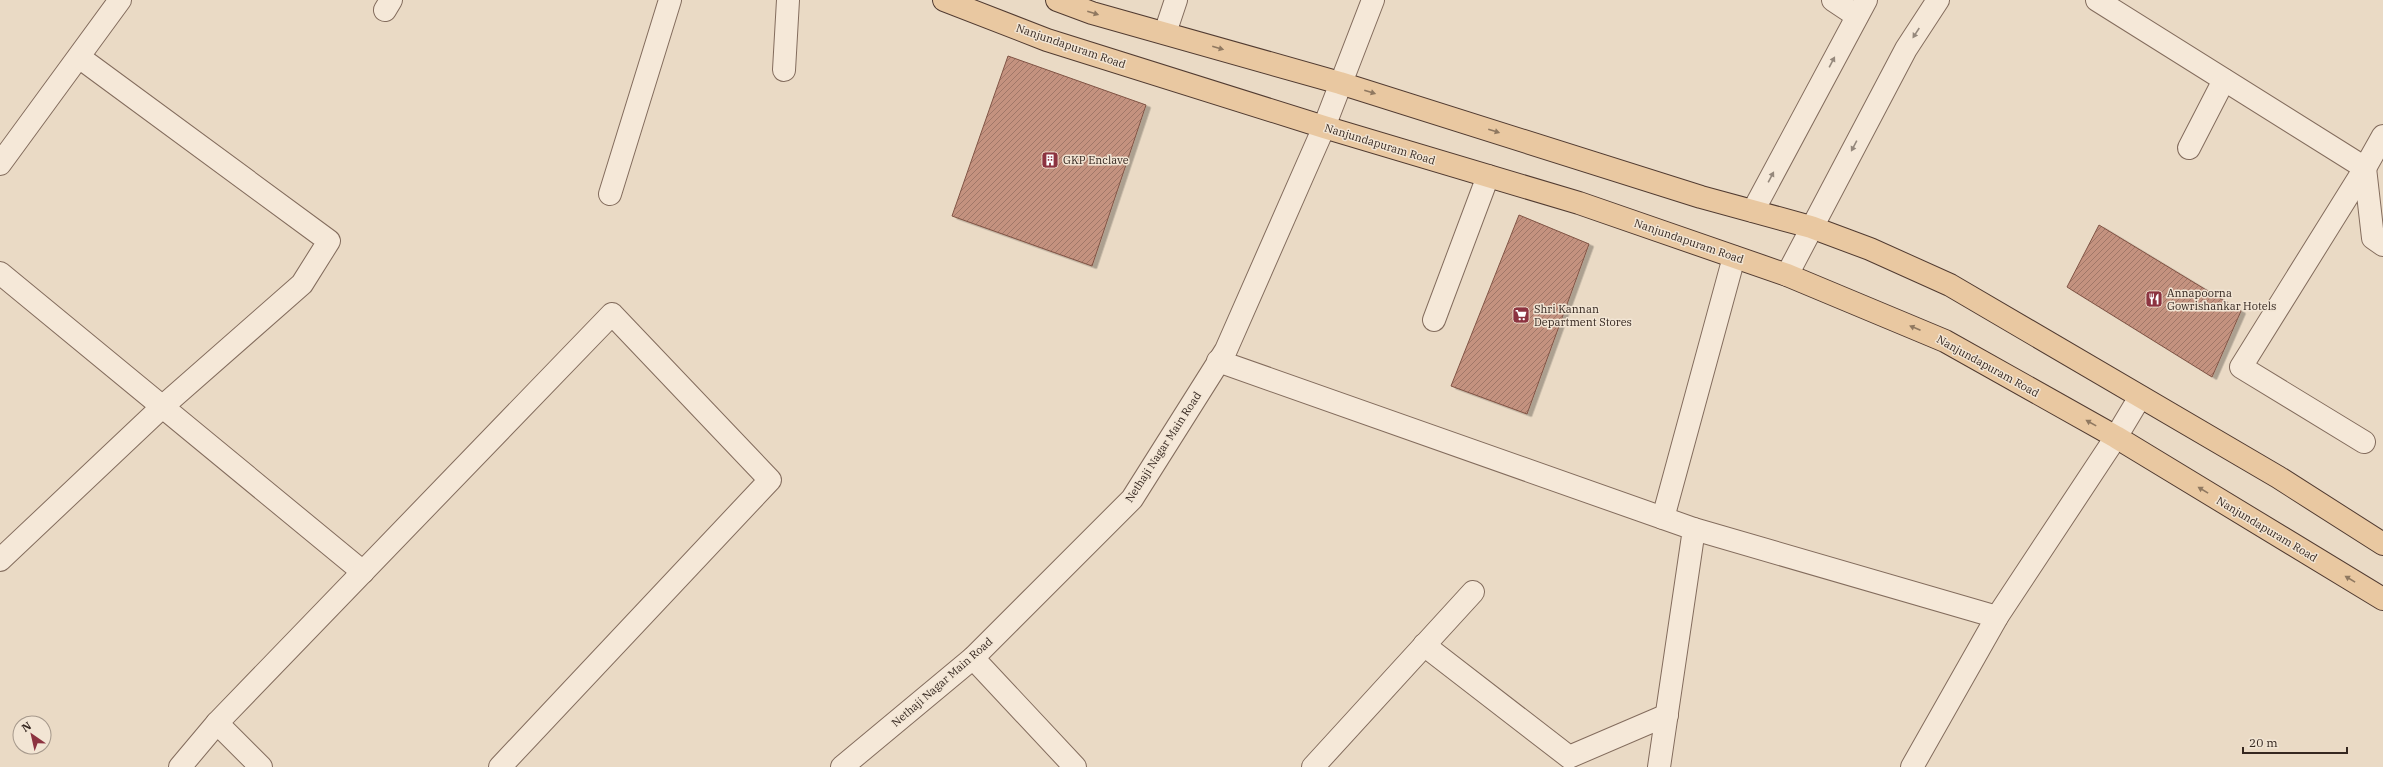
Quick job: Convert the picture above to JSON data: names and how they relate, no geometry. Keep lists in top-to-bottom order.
{
  "streets": {
    "main road": ["Nanjundapuram Road"],
    "street": ["Nethaji Nagar Main Road"]
  },
  "crossings": [
    ["Nanjundapuram Road", "Nethaji Nagar Main Road"]
  ],
  "places": {
    "building": ["GKP Enclave"],
    "restaurant": ["Annapoorna Gowrishankar Hotels"],
    "supermarket": ["Shri Kannan Department Stores"]
  },
  "scale_bar": "20 m",
  "north": "top left"
}
